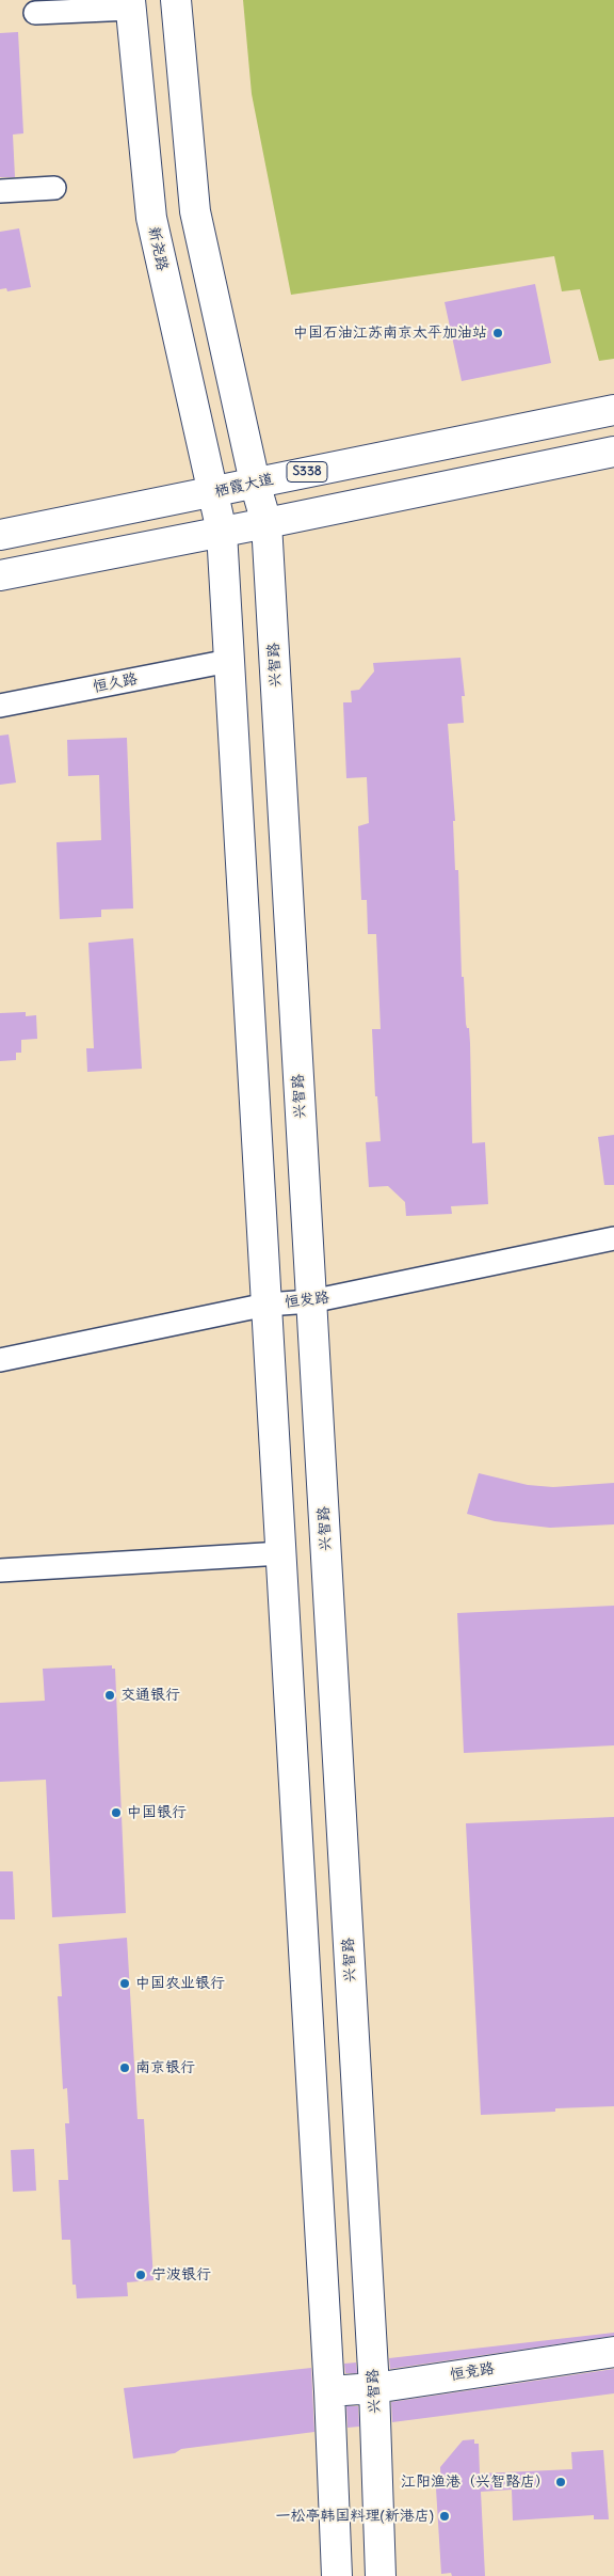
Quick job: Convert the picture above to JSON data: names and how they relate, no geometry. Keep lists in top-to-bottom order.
{
  "streets": {
    "main road": [
      "新尧路",
      "S338",
      "栖霞大道",
      "兴智路",
      "恒竞路"
    ],
    "street": ["恒久路", "恒发路"]
  },
  "crossings": [
    ["新尧路", "栖霞大道"],
    ["栖霞大道", "兴智路"],
    ["兴智路", "恒发路"],
    ["兴智路", "恒竞路"]
  ],
  "places": [
    "中国石油江苏南京太平加油站",
    "交通银行",
    "中国银行",
    "中国农业银行",
    "南京银行",
    "宁波银行",
    "江阳渔港（兴智路店）",
    "一松亭韩国料理(新港店)"
  ]
}
